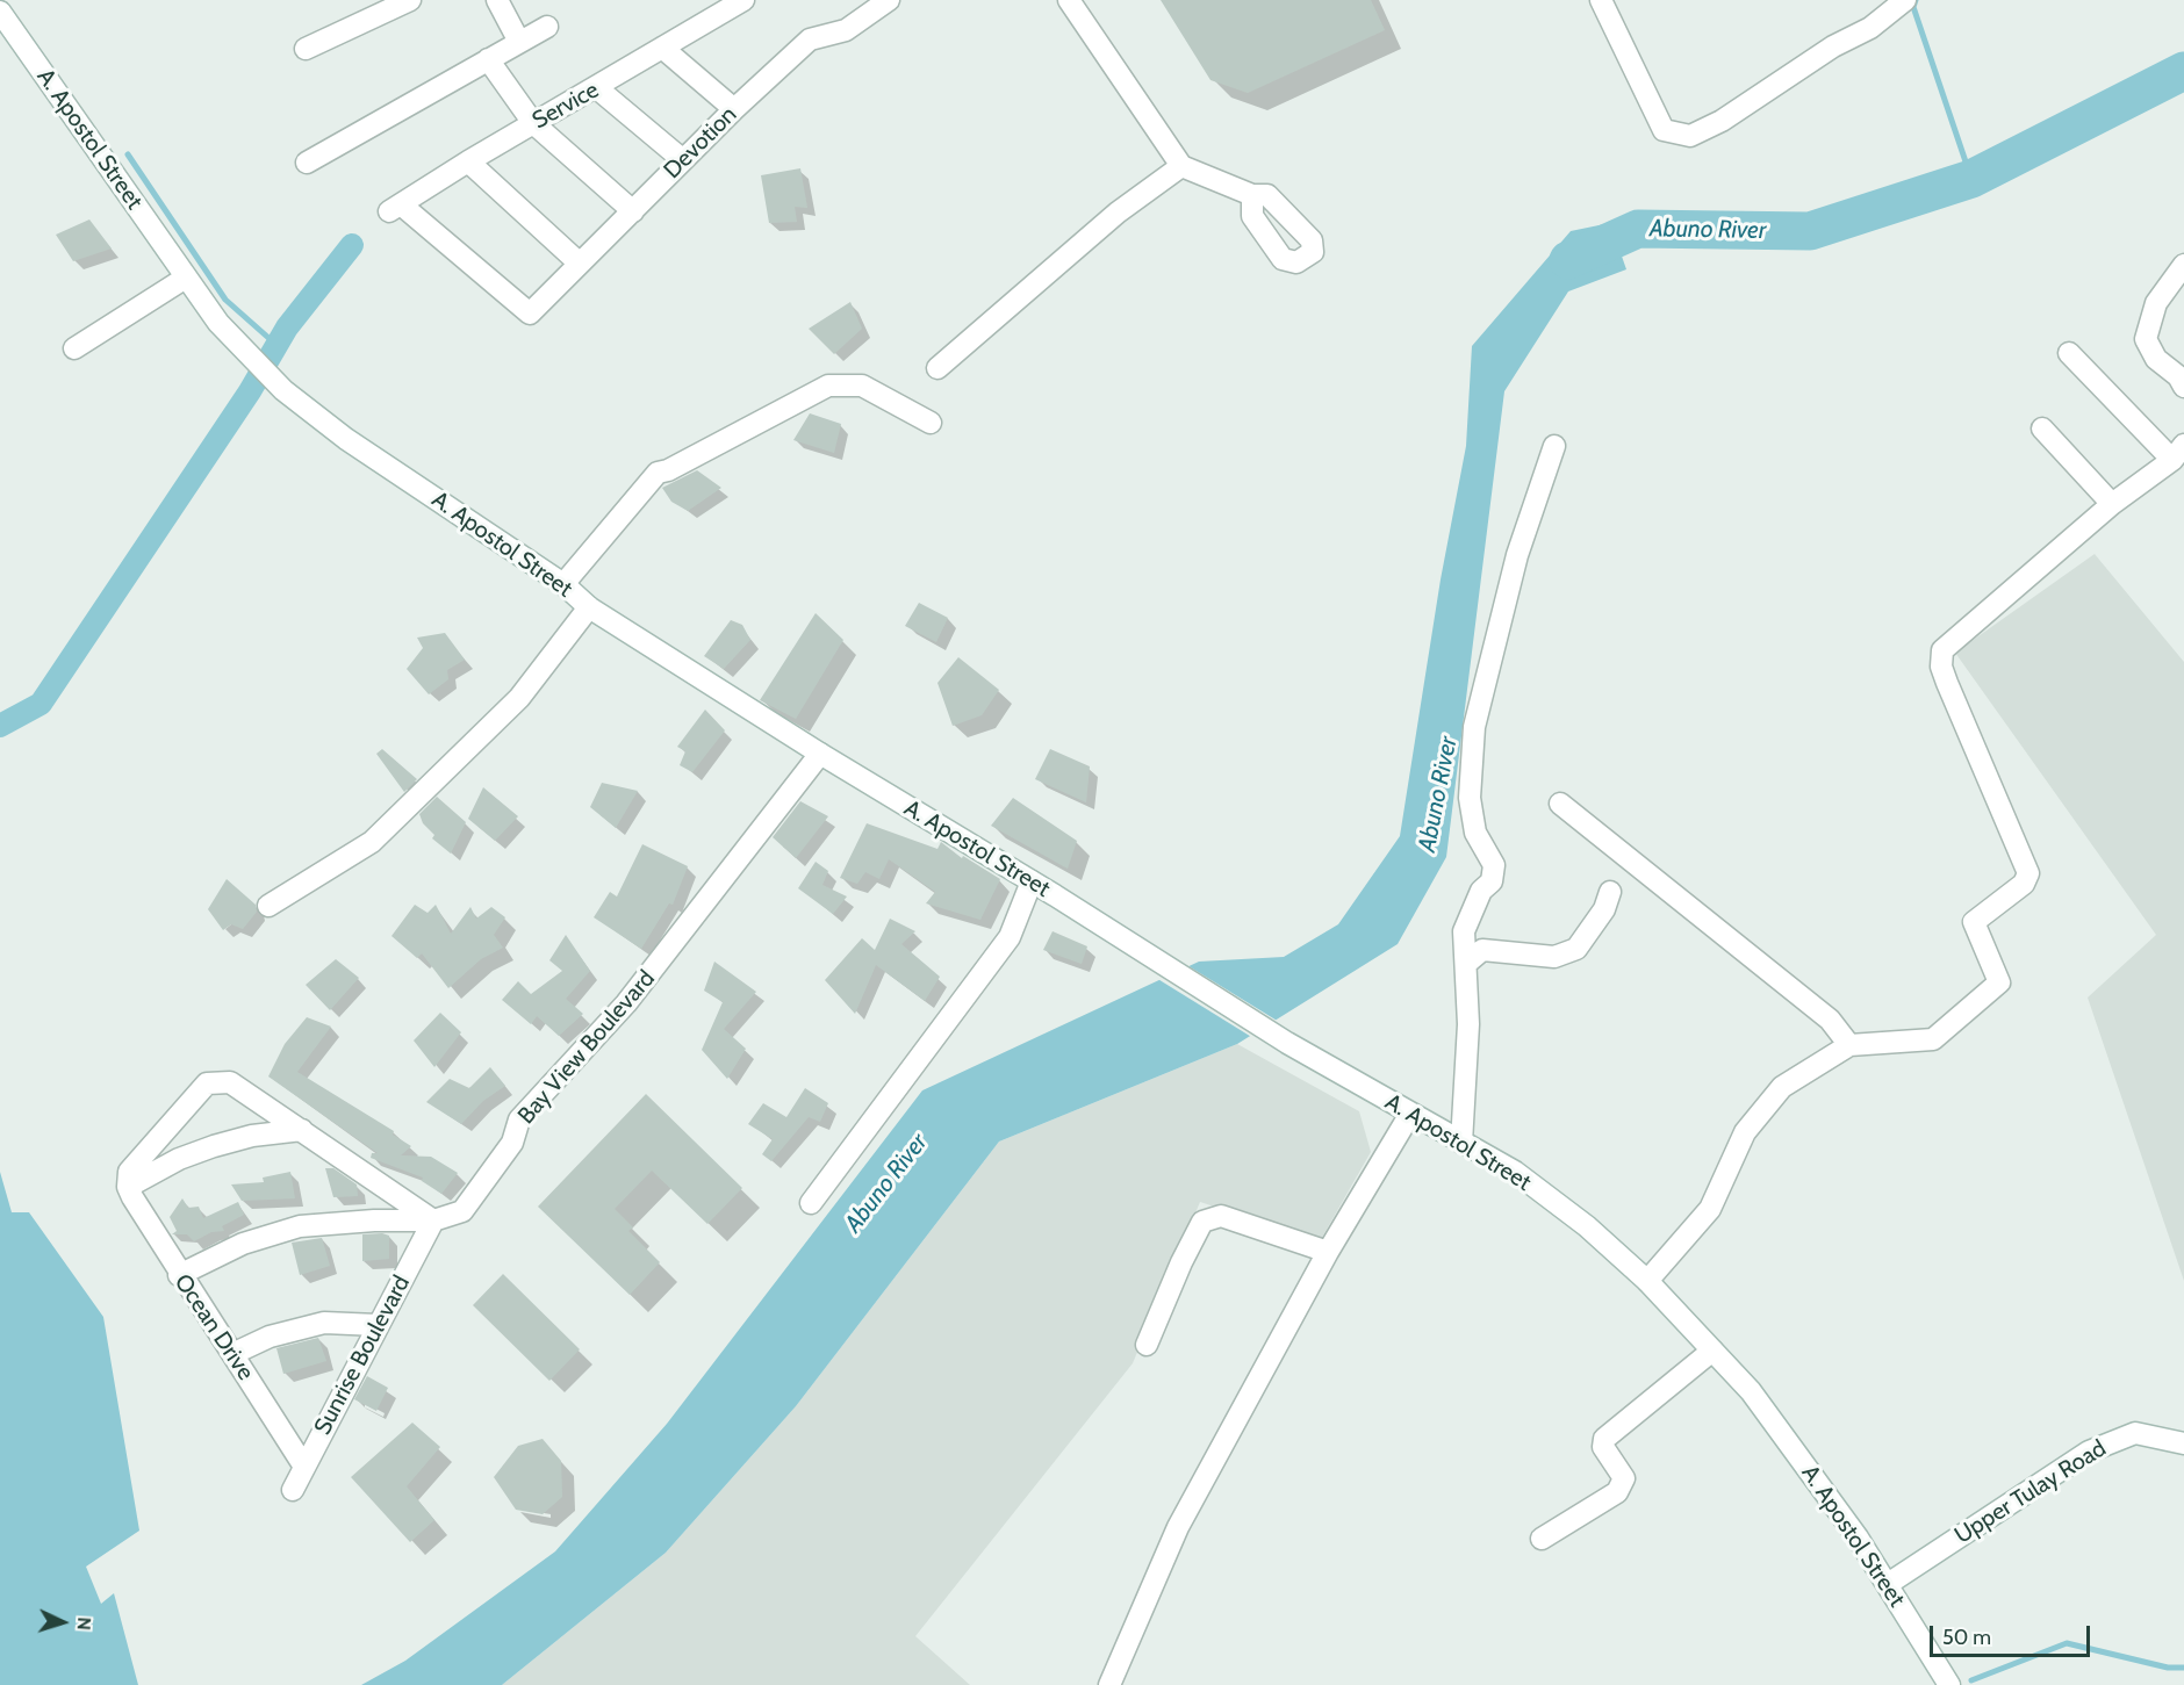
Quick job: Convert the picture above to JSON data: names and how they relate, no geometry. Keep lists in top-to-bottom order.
{
  "streets": {
    "street": [
      "Service",
      "A. Apostol Street",
      "Devotion",
      "Bay View Boulevard",
      "Ocean Drive",
      "Sunrise Boulevard",
      "Upper Tulay Road"
    ]
  },
  "crossings": [
    ["Service", "Devotion"],
    ["A. Apostol Street", "Bay View Boulevard"],
    ["A. Apostol Street", "Upper Tulay Road"],
    ["Bay View Boulevard", "Ocean Drive"],
    ["Bay View Boulevard", "Sunrise Boulevard"],
    ["Ocean Drive", "Sunrise Boulevard"]
  ],
  "water": ["Abuno River"],
  "scale_bar": "50 m",
  "north": "right"
}
